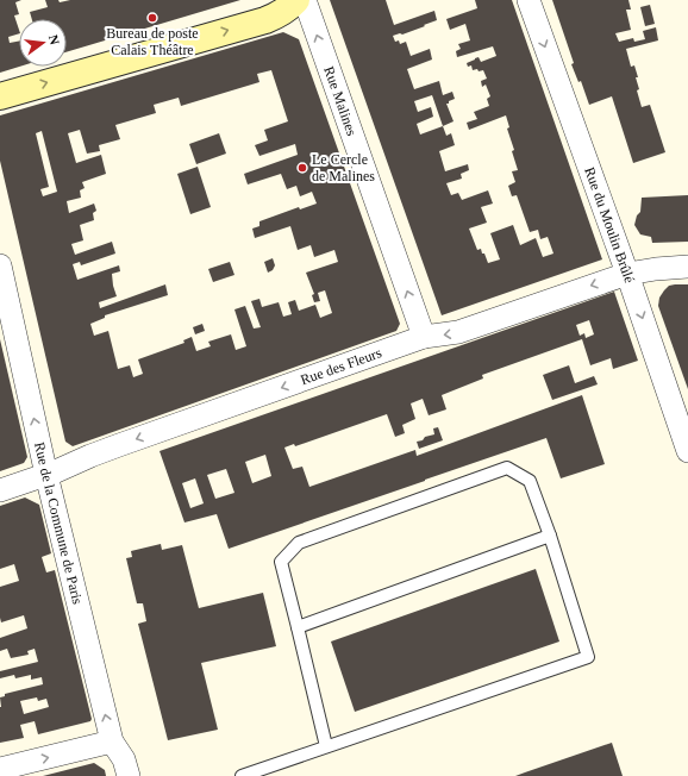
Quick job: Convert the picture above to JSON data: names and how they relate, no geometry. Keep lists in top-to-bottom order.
{
  "streets": {
    "street": [
      "Rue Malines",
      "Rue du Moulin Brûlé",
      "Rue des Fleurs",
      "Rue de la Commune de Paris"
    ]
  },
  "crossings": [
    ["Rue Malines", "Rue des Fleurs"],
    ["Rue du Moulin Brûlé", "Rue des Fleurs"],
    ["Rue des Fleurs", "Rue de la Commune de Paris"]
  ],
  "one_way": [
    "Rue Malines",
    "Rue du Moulin Brûlé",
    "Rue des Fleurs",
    "Rue de la Commune de Paris"
  ],
  "places": ["Bureau de poste Calais Théâtre", "Le Cercle de Malines"],
  "north": "right"
}
